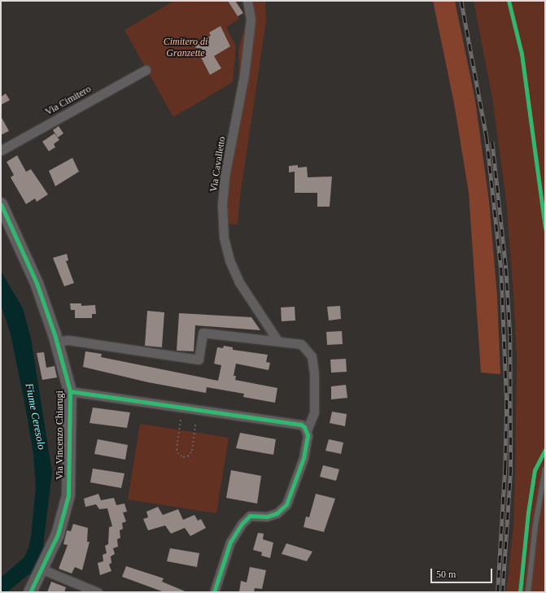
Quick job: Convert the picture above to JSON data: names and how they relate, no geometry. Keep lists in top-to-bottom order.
{
  "streets": {
    "street": ["Via Cimitero", "Via Cavalletto", "Via Vincenzo Chiarugi"]
  },
  "water": ["Fiume Ceresolo"],
  "parks": ["Cimitero di Granzette"],
  "scale_bar": "50 m"
}
